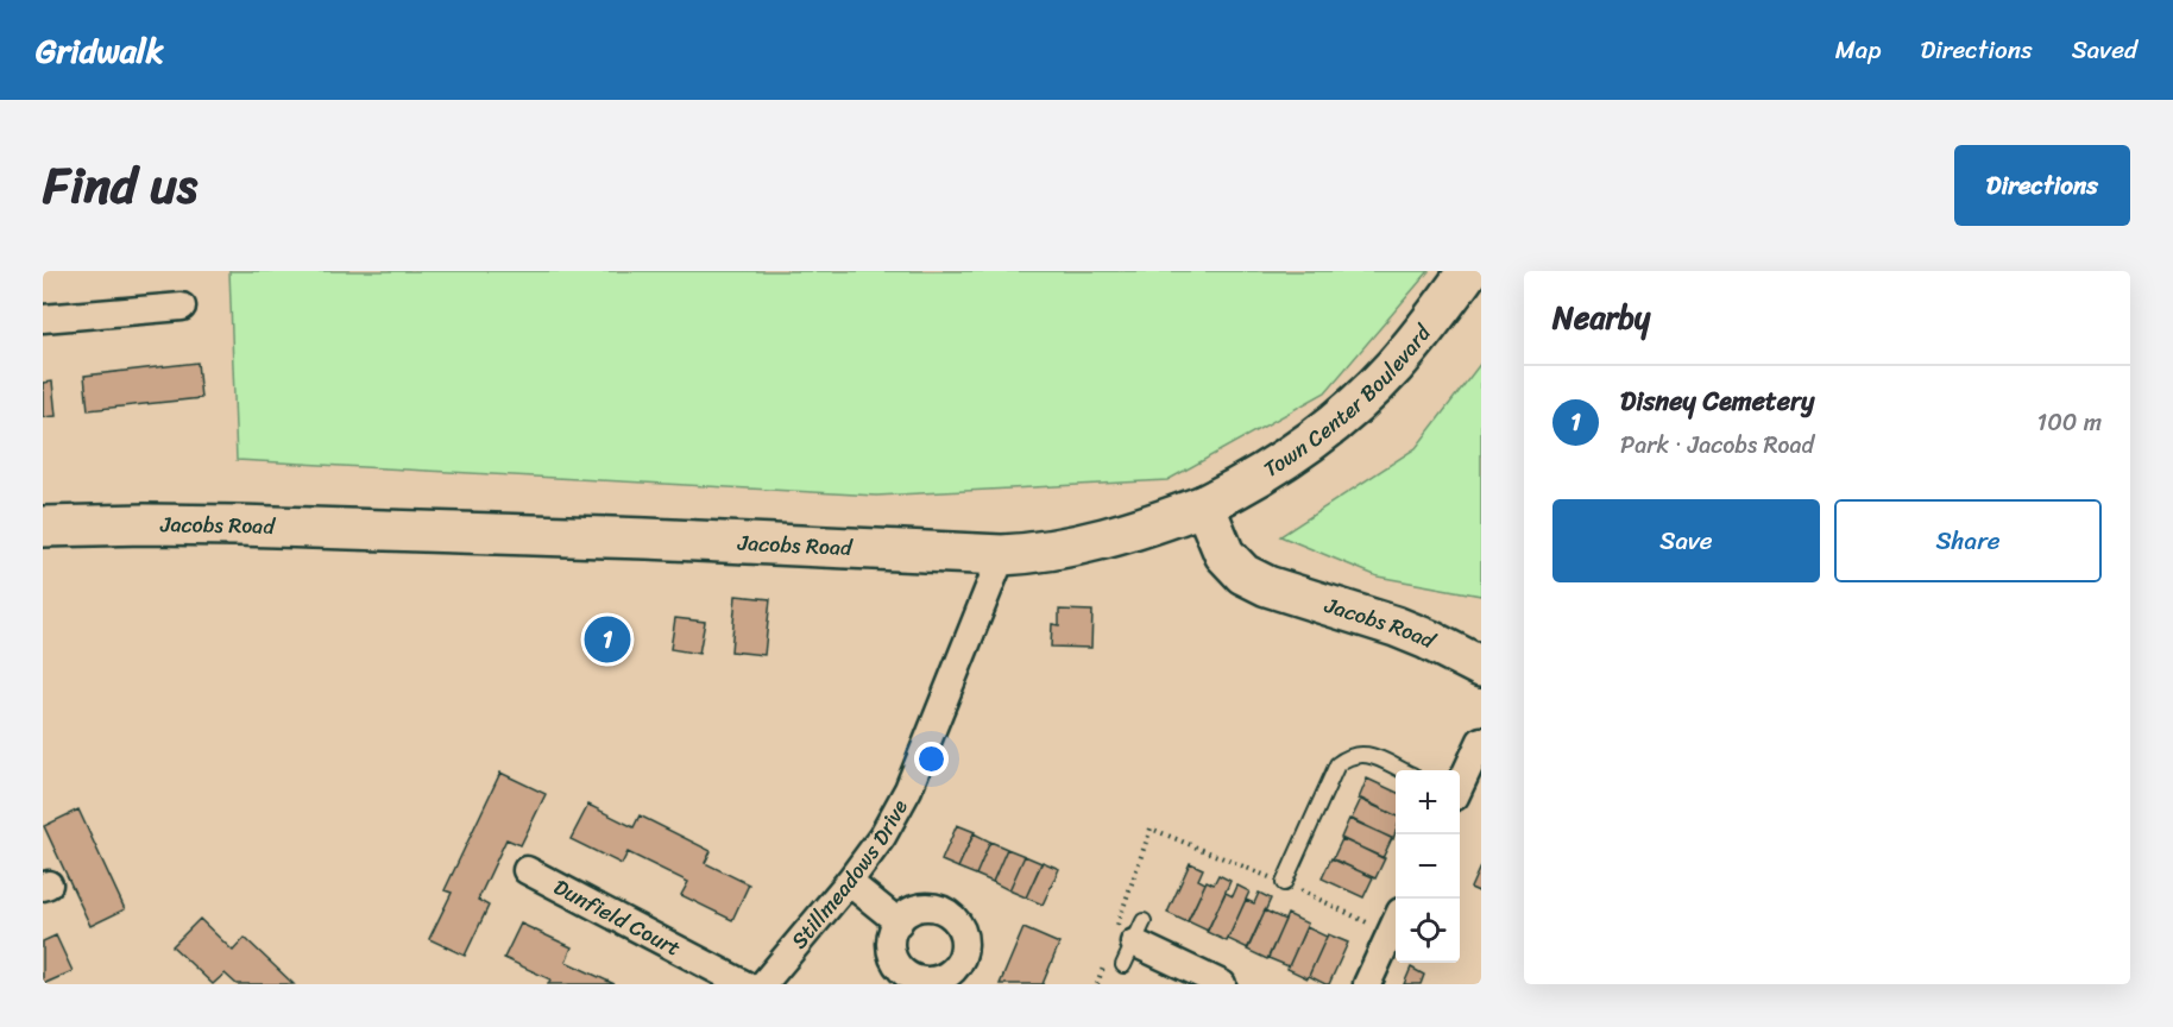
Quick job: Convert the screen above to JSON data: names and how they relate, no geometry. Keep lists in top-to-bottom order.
{
  "streets": {
    "street": [
      "Town Center Boulevard",
      "Jacobs Road",
      "Stillmeadows Drive",
      "Dunfield Court"
    ]
  },
  "crossings": [
    ["Town Center Boulevard", "Jacobs Road"],
    ["Jacobs Road", "Stillmeadows Drive"]
  ],
  "page": {
    "header": "Gridwalk",
    "nav": ["Map", "Directions", "Saved"],
    "title": "Find us",
    "buttons": [
      "Directions",
      ["Save", "Share"]
    ],
    "heading": "Nearby",
    "list": [
      {
        "mark": "1",
        "name": "Disney Cemetery",
        "note": "Park · Jacobs Road",
        "value": "100 m"
      }
    ],
    "pins": "1",
    "map_buttons": ["+", "−"]
  }
}
